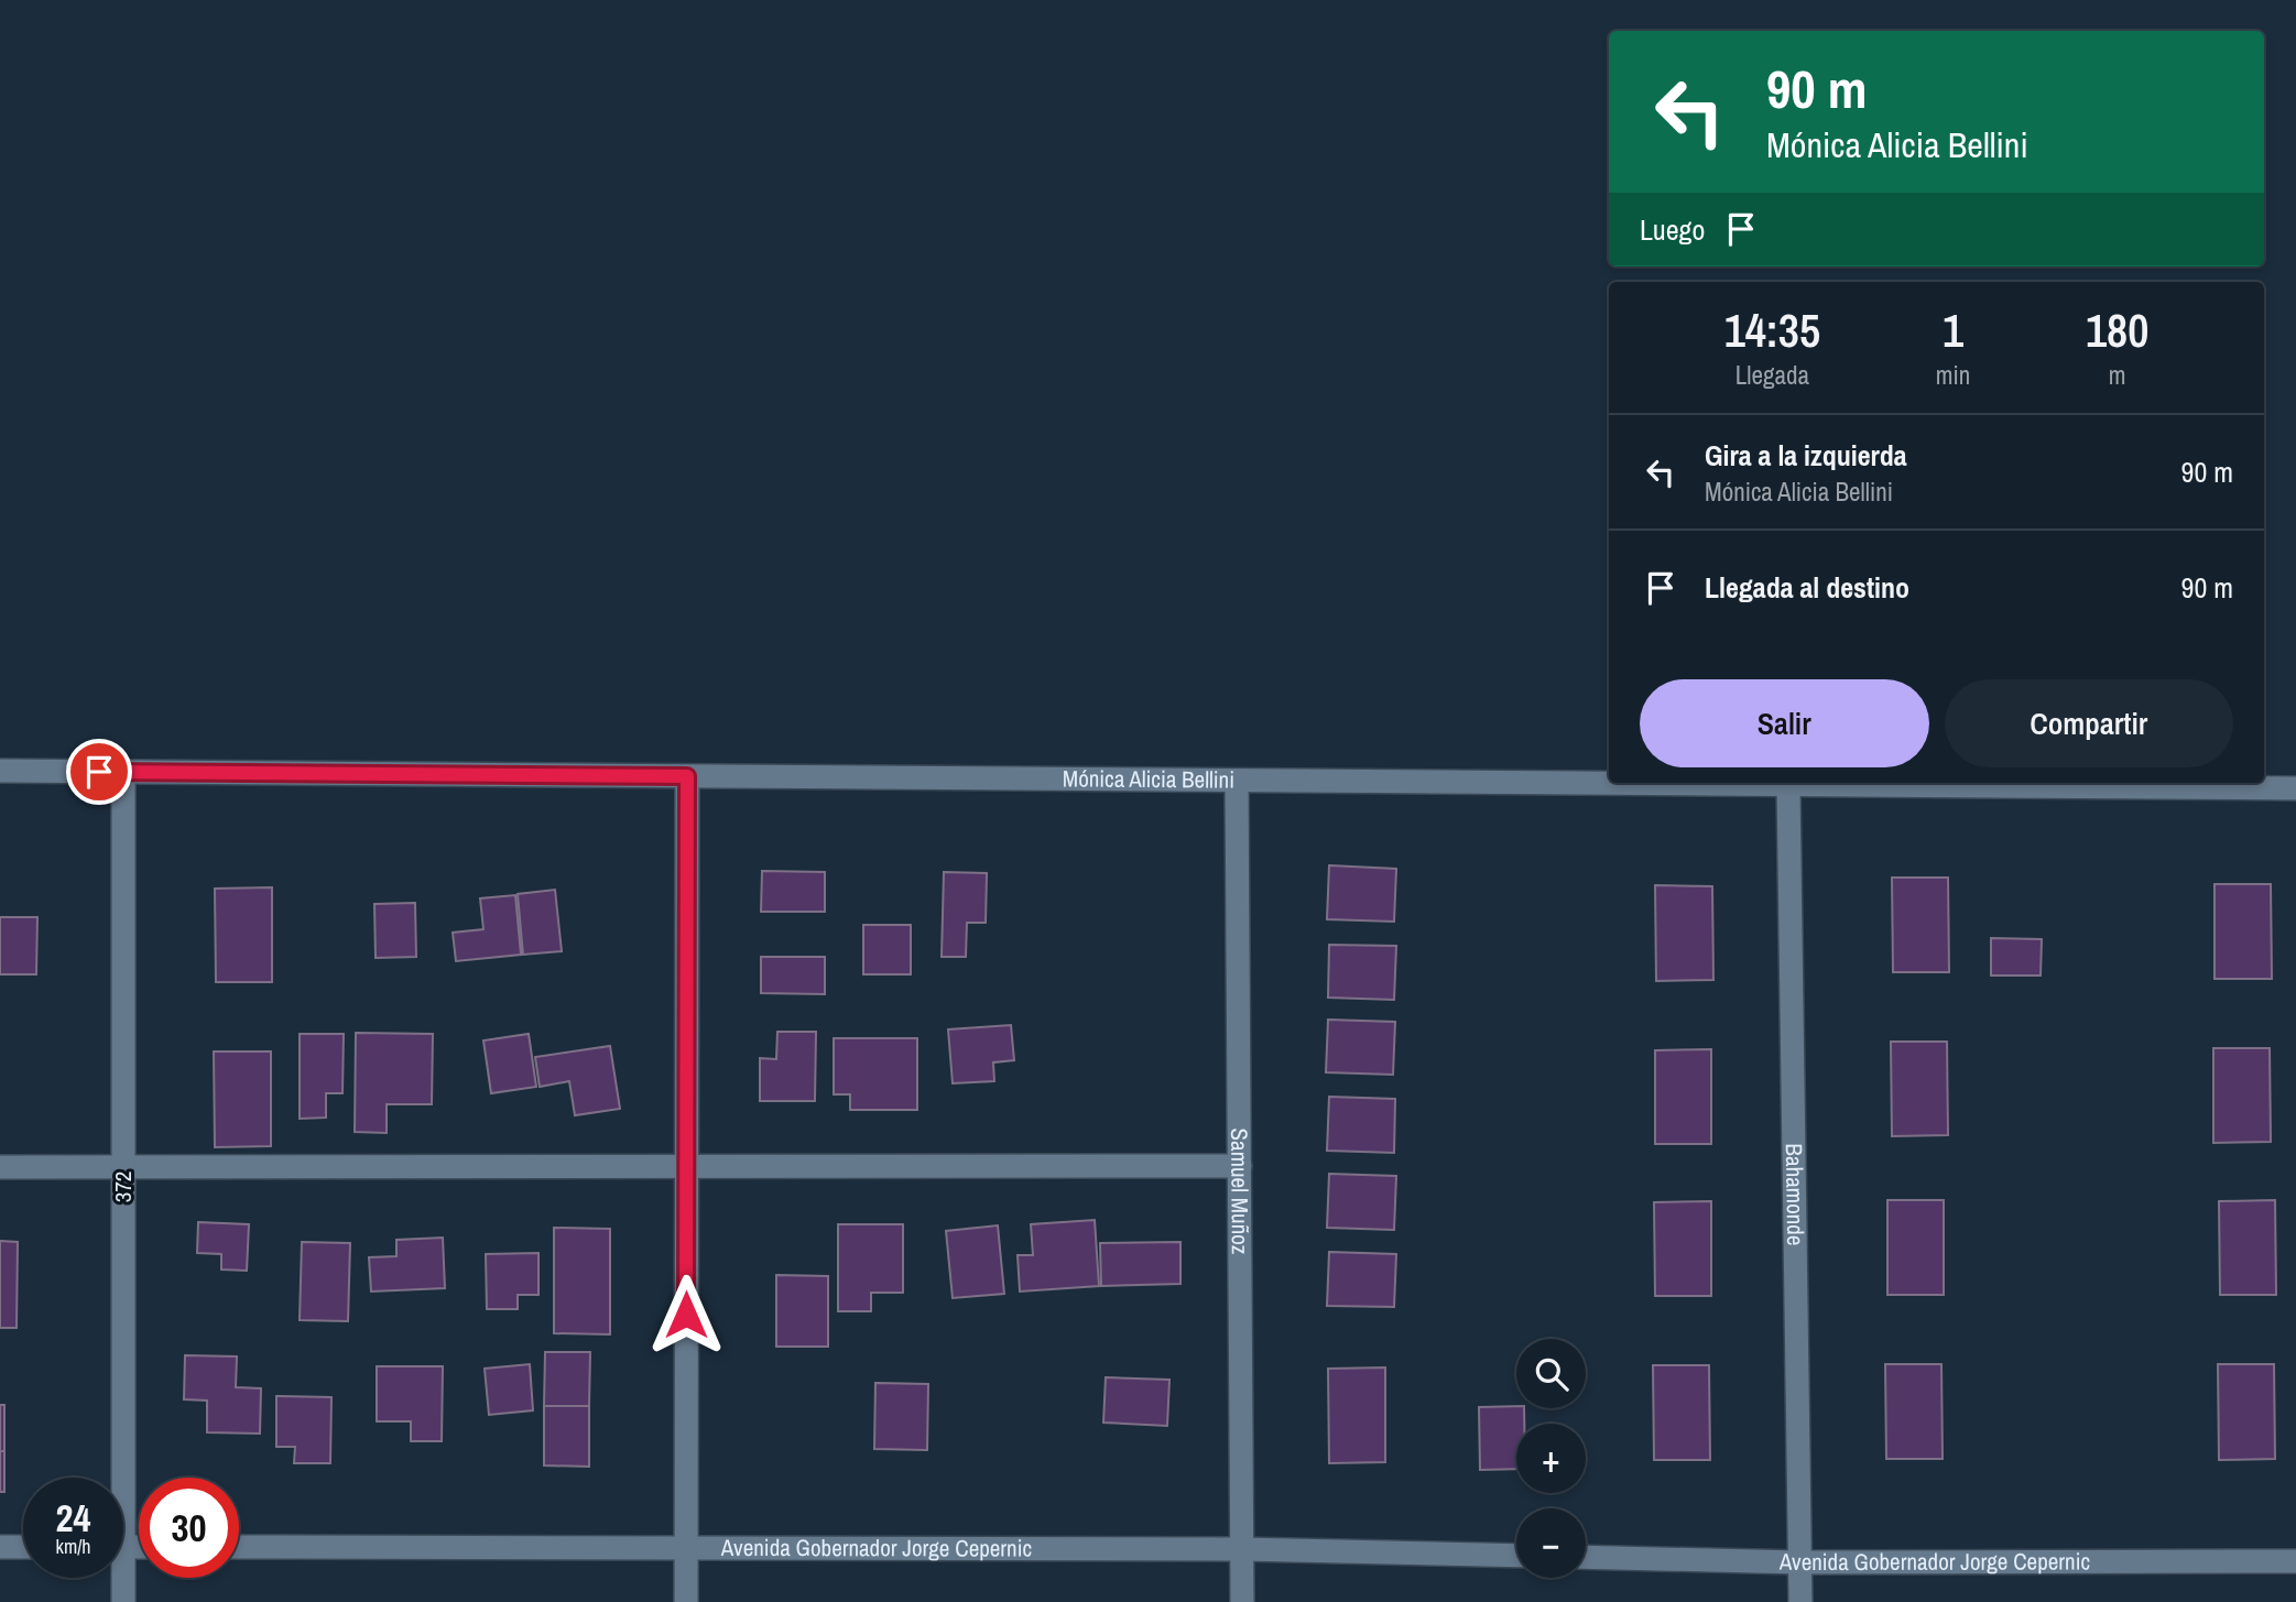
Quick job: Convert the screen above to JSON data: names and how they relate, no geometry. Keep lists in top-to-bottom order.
{
  "streets": {
    "street": [
      "Mónica Alicia Bellini",
      "372",
      "Samuel Muñoz",
      "Bahamonde",
      "Avenida Gobernador Jorge Cepernic"
    ]
  },
  "crossings": [
    ["Mónica Alicia Bellini", "372"],
    ["Mónica Alicia Bellini", "Samuel Muñoz"],
    ["Mónica Alicia Bellini", "Bahamonde"],
    ["Samuel Muñoz", "Avenida Gobernador Jorge Cepernic"],
    ["Bahamonde", "Avenida Gobernador Jorge Cepernic"]
  ],
  "page": {
    "turn": ["90 m", "Mónica Alicia Bellini"],
    "then": "Luego",
    "eta": [
      "14:35",
      "Llegada",
      "1",
      "min",
      "180",
      "m"
    ],
    "list": [
      {
        "name": "Gira a la izquierda",
        "note": "Mónica Alicia Bellini",
        "value": "90 m"
      },
      {
        "name": "Llegada al destino",
        "value": "90 m"
      }
    ],
    "buttons": ["Salir", "Compartir"],
    "map_buttons": ["+", "−"],
    "speed": "24 km/h",
    "limit": "30"
  }
}
